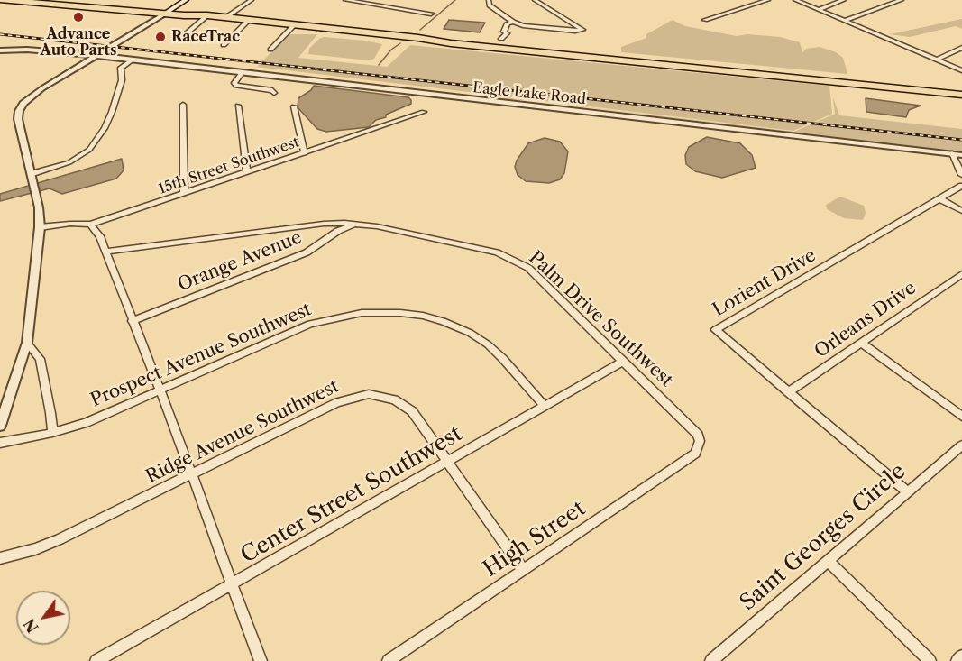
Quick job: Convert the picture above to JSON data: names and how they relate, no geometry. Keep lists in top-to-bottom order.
{
  "streets": {
    "street": [
      "Eagle Lake Road",
      "15th Street Southwest",
      "Orange Avenue",
      "Lorient Drive",
      "Palm Drive Southwest",
      "Orleans Drive",
      "Prospect Avenue Southwest",
      "Ridge Avenue Southwest",
      "Center Street Southwest",
      "Saint Georges Circle",
      "High Street"
    ]
  },
  "crossings": [
    ["Orange Avenue", "Palm Drive Southwest"],
    ["Lorient Drive", "Orleans Drive"],
    ["Lorient Drive", "Saint Georges Circle"],
    ["Palm Drive Southwest", "Center Street Southwest"],
    ["Palm Drive Southwest", "High Street"],
    ["Prospect Avenue Southwest", "Center Street Southwest"],
    ["Ridge Avenue Southwest", "Center Street Southwest"],
    ["Ridge Avenue Southwest", "High Street"]
  ],
  "places": ["Advance Auto Parts", "RaceTrac"],
  "north": "bottom left"
}
